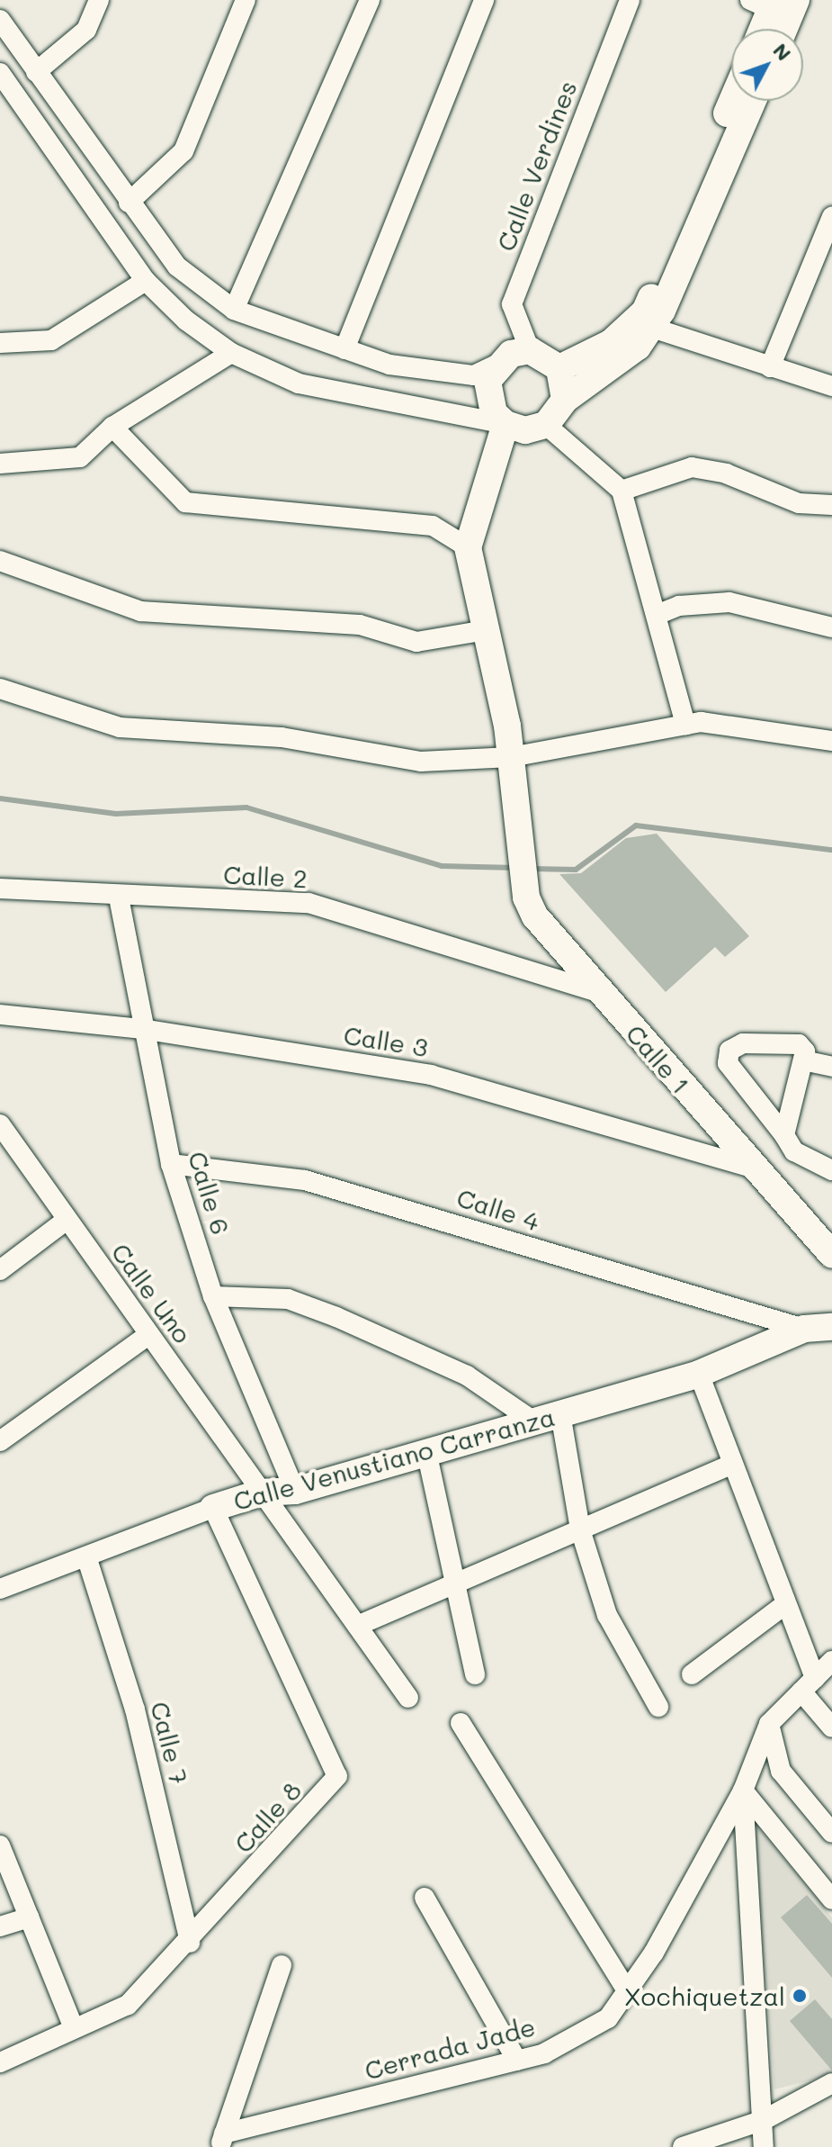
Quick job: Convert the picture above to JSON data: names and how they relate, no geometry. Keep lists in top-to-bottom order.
{
  "streets": {
    "street": [
      "Calle Verdines",
      "Calle 2",
      "Calle 3",
      "Calle 1",
      "Calle 6",
      "Calle 4",
      "Calle Uno",
      "Calle Venustiano Carranza",
      "Calle 7",
      "Calle 8",
      "Cerrada Jade"
    ]
  },
  "crossings": [
    ["Calle 2", "Calle 1"],
    ["Calle 2", "Calle 6"],
    ["Calle 3", "Calle 1"],
    ["Calle 3", "Calle 6"],
    ["Calle 6", "Calle 4"],
    ["Calle 6", "Calle Venustiano Carranza"],
    ["Calle 4", "Calle Venustiano Carranza"],
    ["Calle Uno", "Calle Venustiano Carranza"],
    ["Calle Venustiano Carranza", "Calle 7"],
    ["Calle Venustiano Carranza", "Calle 8"],
    ["Calle 7", "Calle 8"]
  ],
  "places": ["Xochiquetzal"],
  "north": "top right"
}
